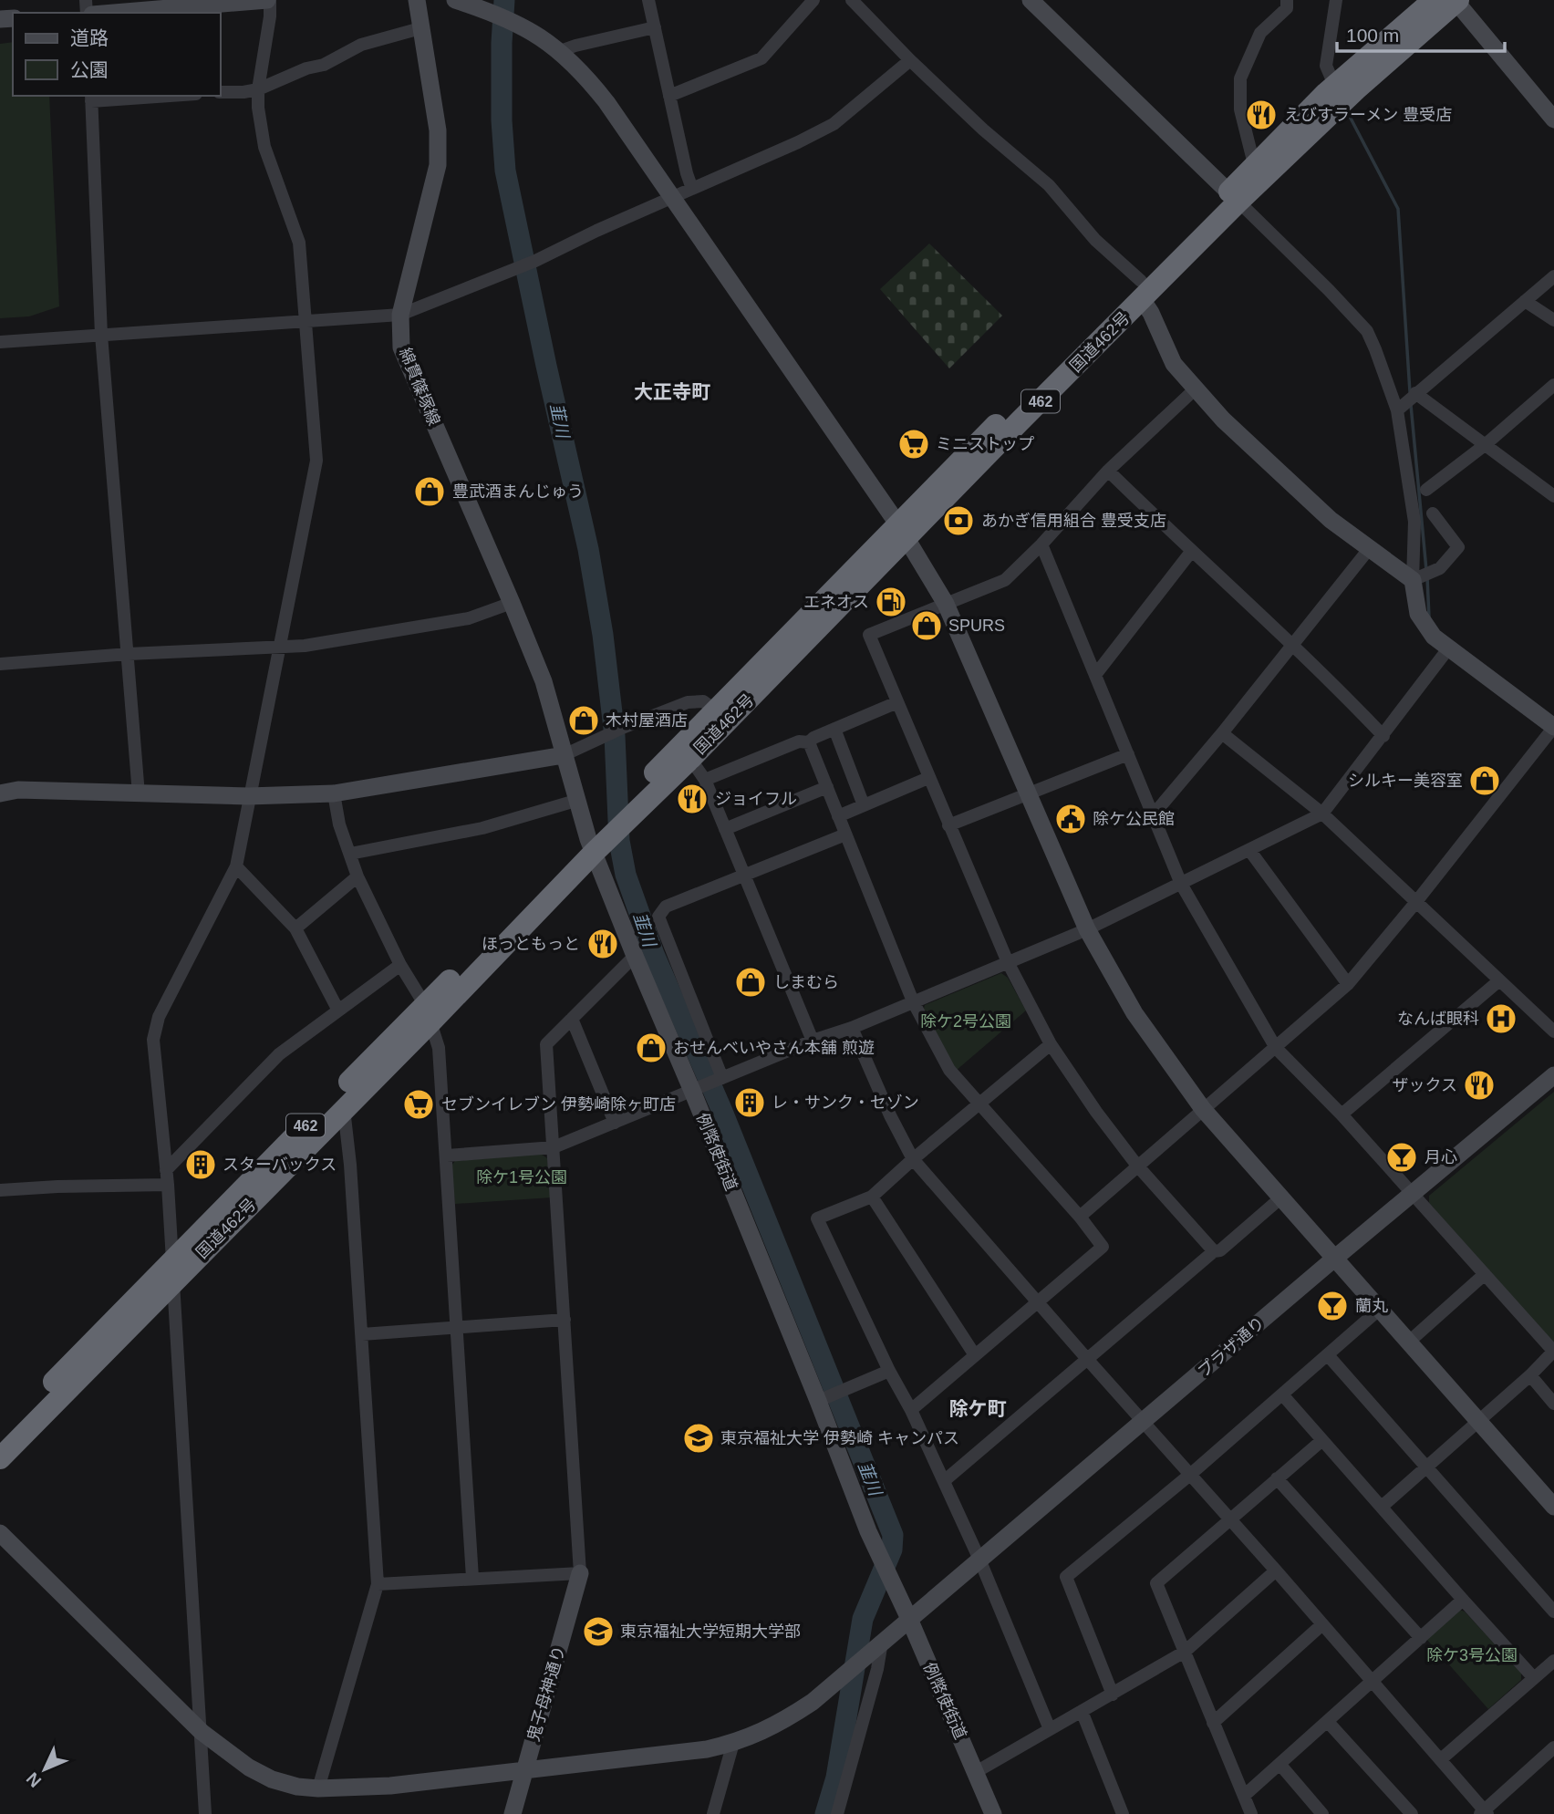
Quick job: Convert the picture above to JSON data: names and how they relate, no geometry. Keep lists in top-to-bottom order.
{
  "streets": {
    "highway": ["国道462号", "462"],
    "street": [
      "綿貫篠塚線",
      "例幣使街道",
      "プラザ通り",
      "鬼子母神通り"
    ]
  },
  "crossings": [
    ["国道462号", "例幣使街道"],
    ["綿貫篠塚線", "例幣使街道"],
    ["例幣使街道", "プラザ通り"],
    ["プラザ通り", "鬼子母神通り"]
  ],
  "districts": ["大正寺町", "除ケ町"],
  "water": ["韮川"],
  "parks": ["除ケ2号公園", "除ケ1号公園", "除ケ3号公園"],
  "places": {
    "restaurant": [
      "えびすラーメン 豊受店",
      "ジョイフル",
      "ほっともっと",
      "ザックス"
    ],
    "supermarket": ["ミニストップ", "セブンイレブン 伊勢崎除ヶ町店"],
    "shop": [
      "豊武酒まんじゅう",
      "SPURS",
      "木村屋酒店",
      "シルキー美容室",
      "しまむら",
      "おせんベいやさん本舗 煎遊"
    ],
    "bank": ["あかぎ信用組合 豊受支店"],
    "fuel station": ["エネオス"],
    "public building": ["除ケ公民館"],
    "hospital": ["なんば眼科"],
    "building": ["レ・サンク・セゾン", "スターバックス"],
    "bar": ["月心", "蘭丸"],
    "school or university": ["東京福祉大学 伊勢崎 キャンパス", "東京福祉大学短期大学部"]
  },
  "legend": ["道路", "公園"],
  "scale_bar": "100 m",
  "north": "bottom left"
}
